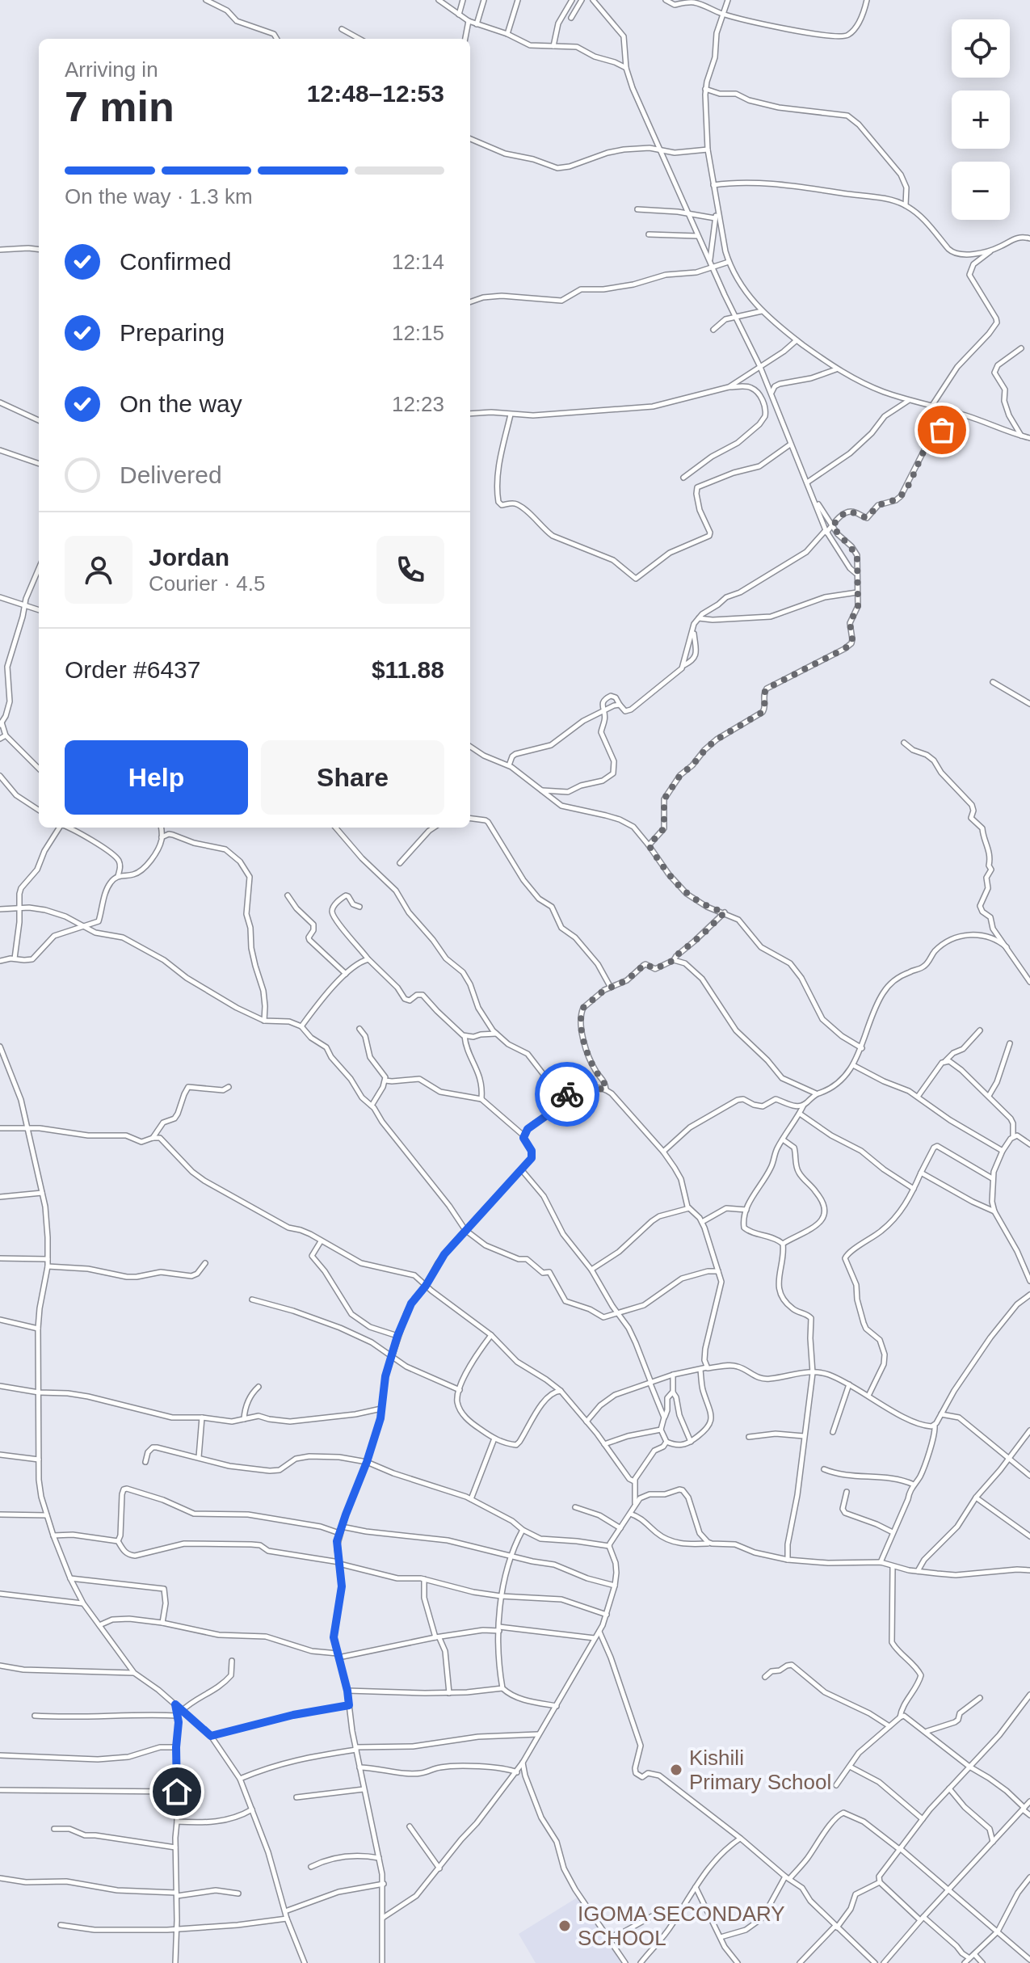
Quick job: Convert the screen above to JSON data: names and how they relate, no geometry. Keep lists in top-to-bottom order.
{
  "places": ["Kishili Primary School", "IGOMA SECONDARY SCHOOL"],
  "page": {
    "map_buttons": ["+", "−"],
    "heading": ["7 min", "Arriving in", "12:48–12:53"],
    "panel": [
      "Jordan",
      "Courier · 4.5",
      "Order #6437",
      "$11.88"
    ],
    "bar": "On the way · 1.3 km",
    "list": [
      ["Confirmed", "12:14"],
      ["Preparing", "12:15"],
      ["On the way", "12:23"],
      "Delivered"
    ],
    "buttons": ["Help", "Share"]
  }
}
